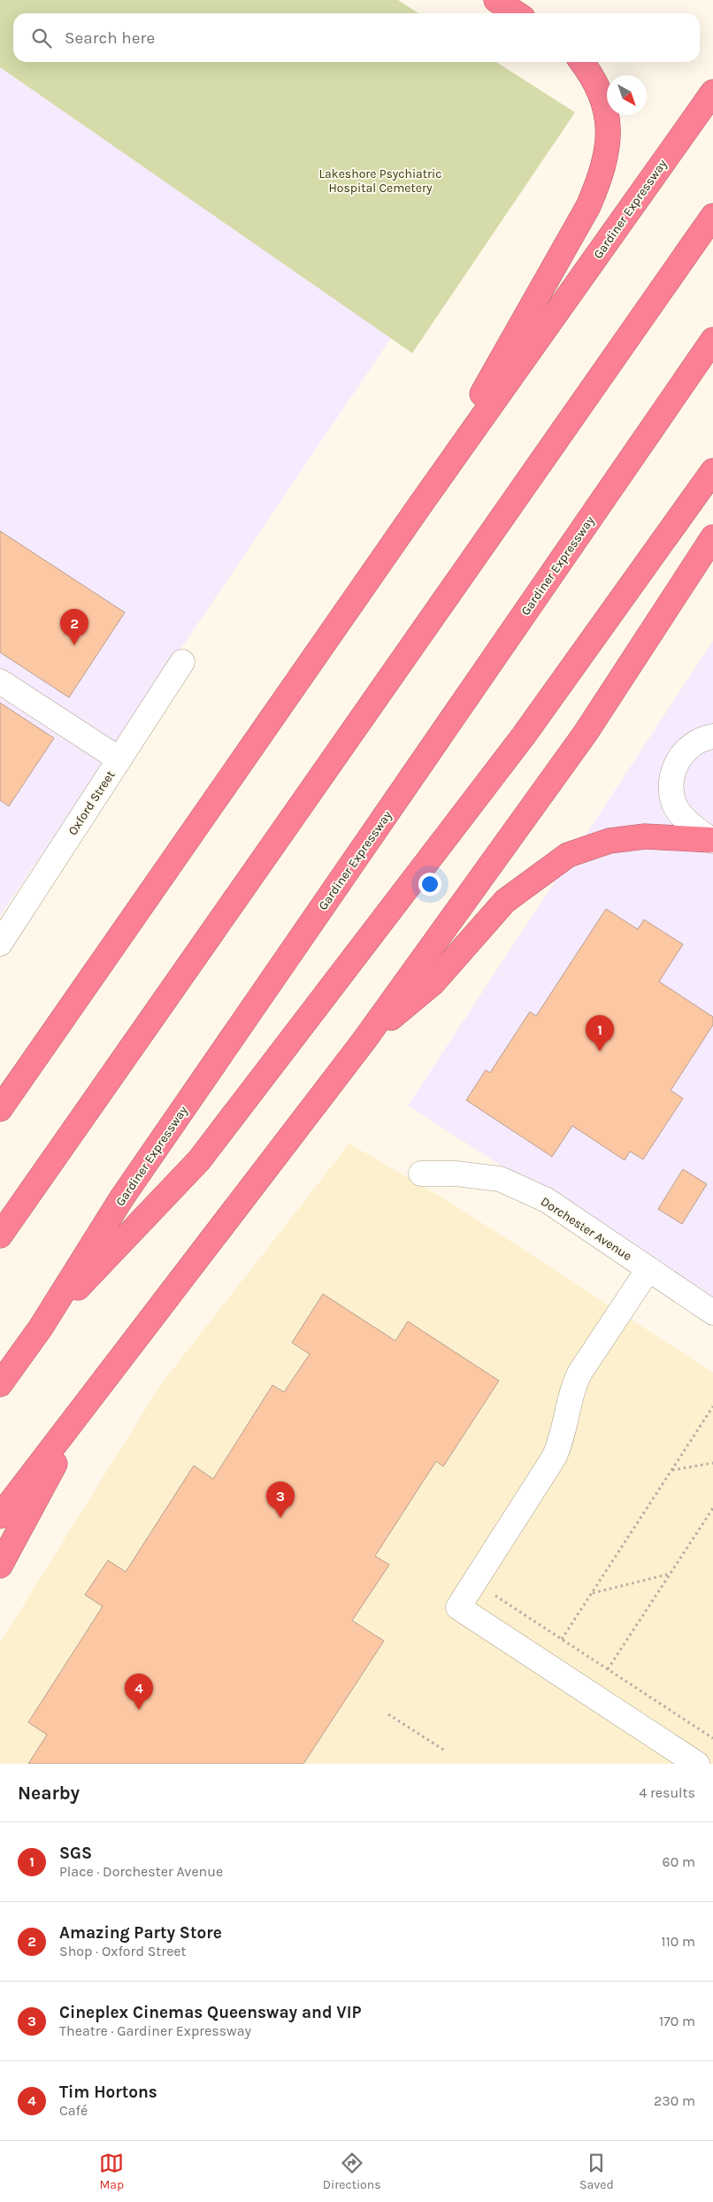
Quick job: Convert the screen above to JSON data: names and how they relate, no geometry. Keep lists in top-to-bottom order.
{
  "streets": {
    "highway": ["Gardiner Expressway"],
    "street": ["Oxford Street", "Dorchester Avenue"]
  },
  "parks": ["Lakeshore Psychiatric Hospital Cemetery"],
  "north": "bottom right",
  "page": {
    "search": "Search here",
    "pins": [
      "2",
      "1",
      "3",
      "4"
    ],
    "heading": ["Nearby", "4 results"],
    "list": [
      {
        "mark": "1",
        "name": "SGS",
        "note": "Place · Dorchester Avenue",
        "value": "60 m"
      },
      {
        "mark": "2",
        "name": "Amazing Party Store",
        "note": "Shop · Oxford Street",
        "value": "110 m"
      },
      {
        "mark": "3",
        "name": "Cineplex Cinemas Queensway and VIP",
        "note": "Theatre · Gardiner Expressway",
        "value": "170 m"
      },
      {
        "mark": "4",
        "name": "Tim Hortons",
        "note": "Café",
        "value": "230 m"
      }
    ],
    "nav": ["Map", "Directions", "Saved"]
  }
}
